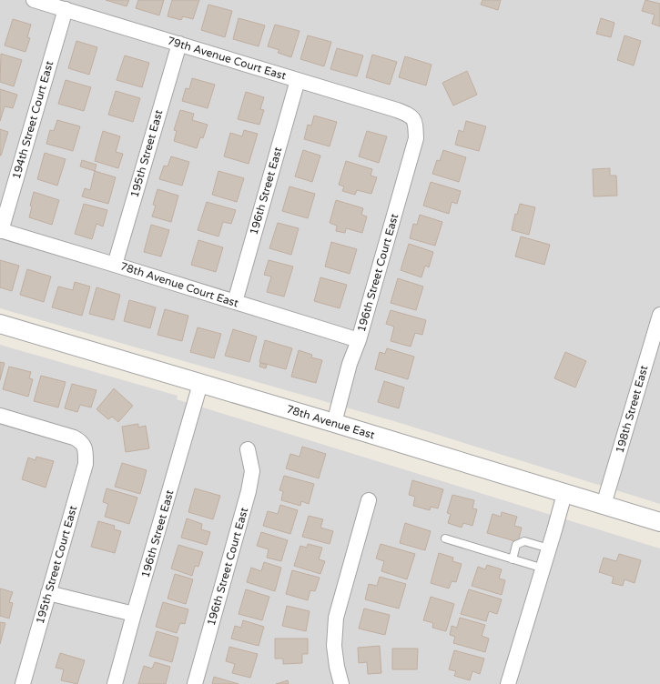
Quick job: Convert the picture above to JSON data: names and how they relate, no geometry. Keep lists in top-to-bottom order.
{
  "streets": {
    "street": [
      "79th Avenue Court East",
      "194th Street Court East",
      "195th Street East",
      "196th Street East",
      "196th Street Court East",
      "78th Avenue Court East",
      "198th Street East",
      "78th Avenue East",
      "195th Street Court East"
    ]
  },
  "crossings": [
    ["79th Avenue Court East", "194th Street Court East"],
    ["79th Avenue Court East", "195th Street East"],
    ["79th Avenue Court East", "196th Street East"],
    ["79th Avenue Court East", "196th Street Court East"],
    ["194th Street Court East", "78th Avenue Court East"],
    ["195th Street East", "78th Avenue Court East"],
    ["196th Street East", "78th Avenue Court East"],
    ["196th Street East", "78th Avenue East"],
    ["196th Street Court East", "78th Avenue Court East"],
    ["196th Street Court East", "78th Avenue East"],
    ["198th Street East", "78th Avenue East"]
  ]
}
